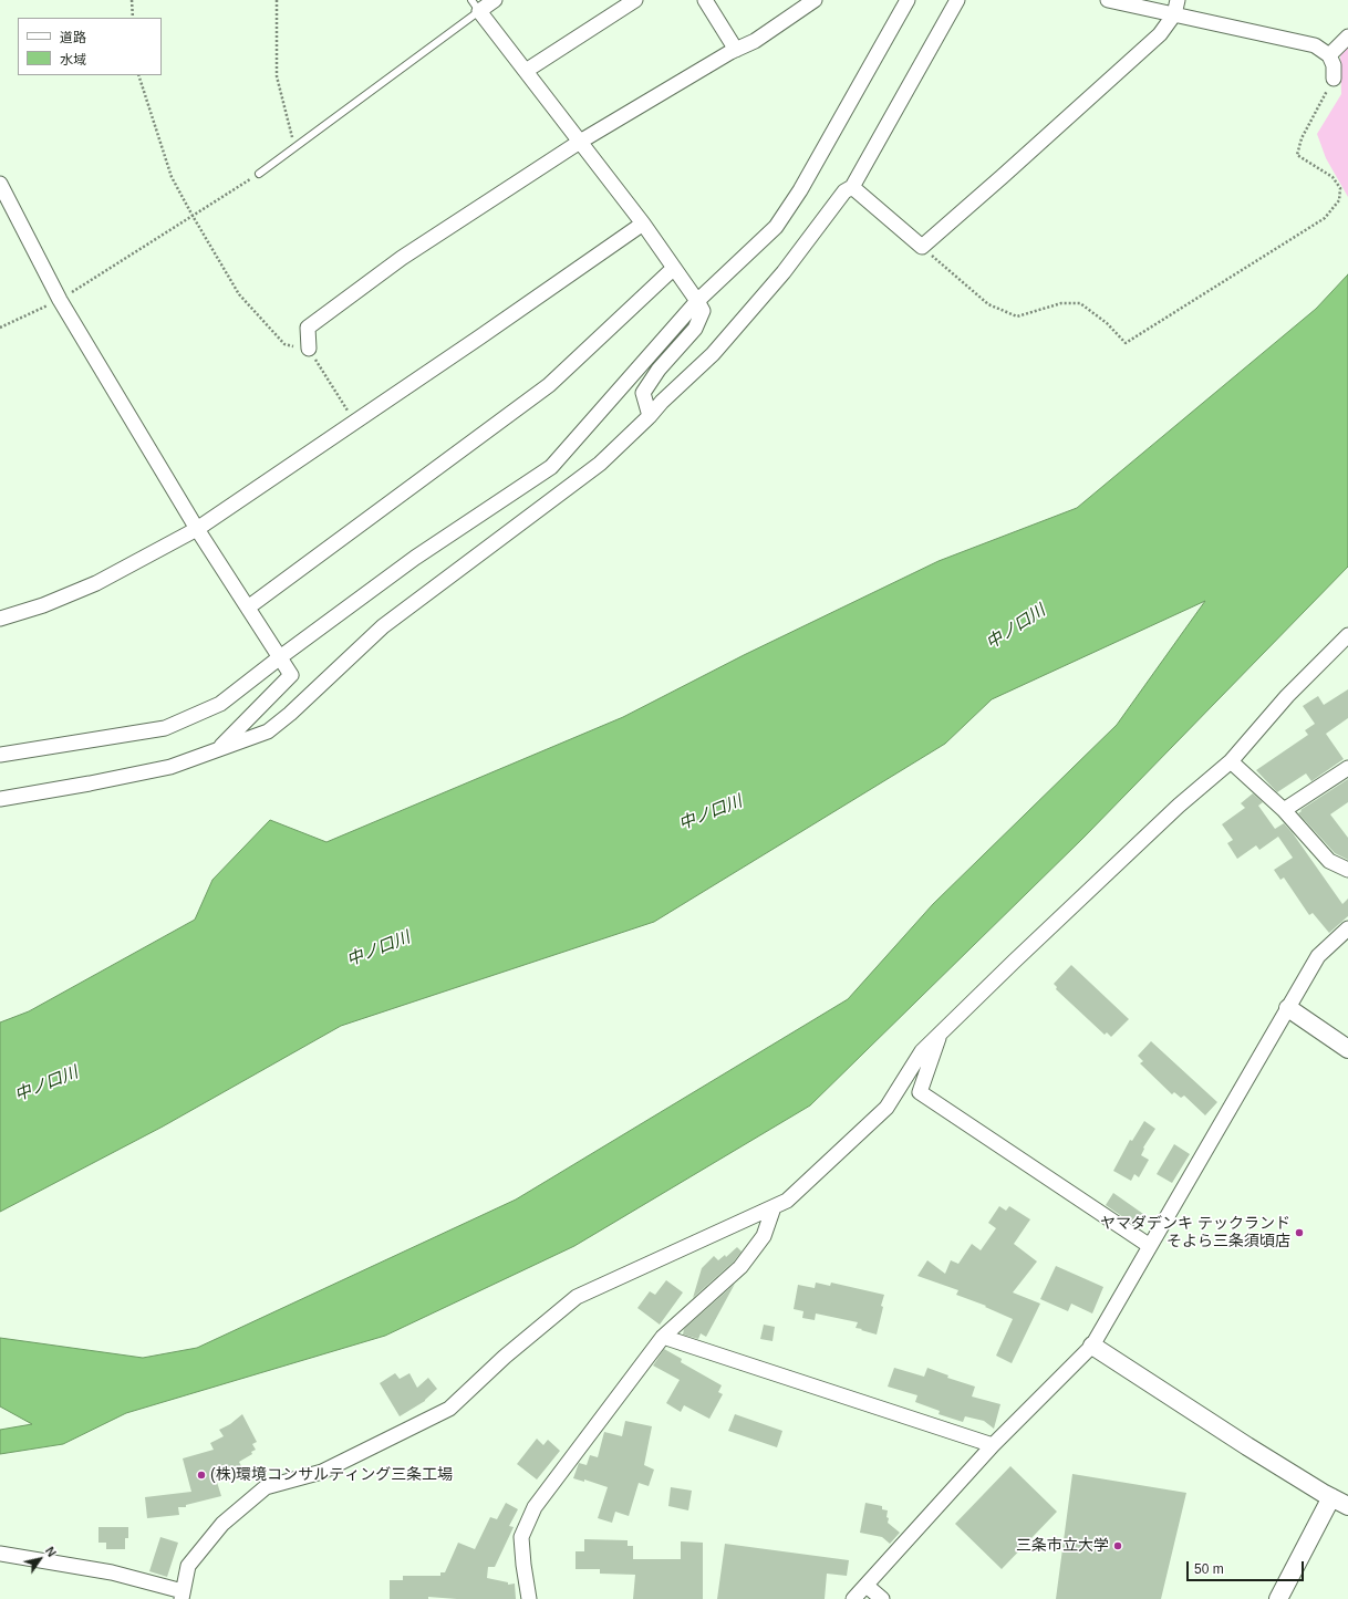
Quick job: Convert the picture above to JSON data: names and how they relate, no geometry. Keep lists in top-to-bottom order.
{
  "water": ["中ノ口川"],
  "places": ["ヤマダデンキ テックランド そよら三条須頃店", "(株)環境コンサルティング三条工場", "三条市立大学"],
  "legend": ["道路", "水域"],
  "scale_bar": "50 m",
  "north": "top right"
}
